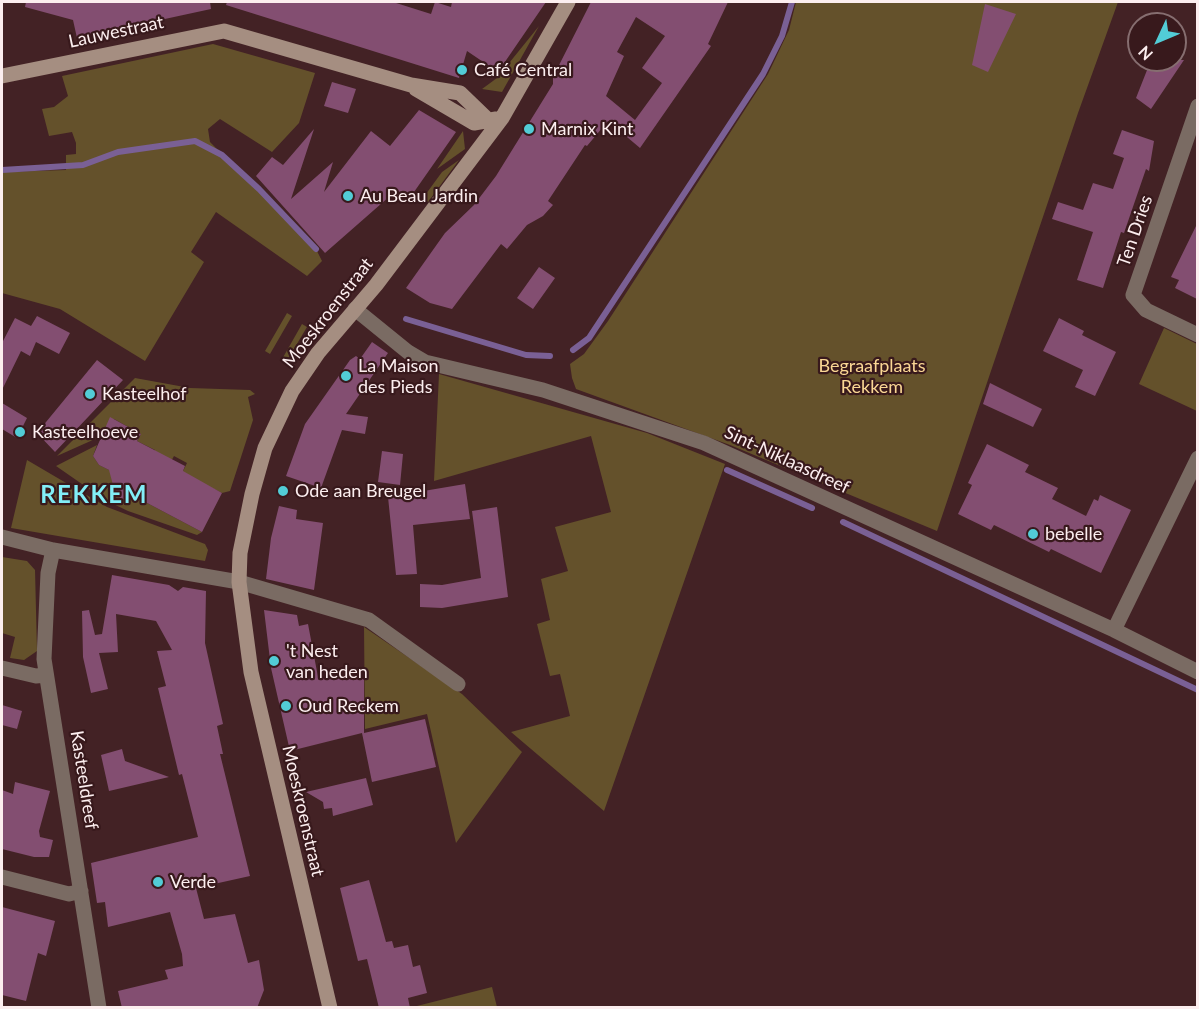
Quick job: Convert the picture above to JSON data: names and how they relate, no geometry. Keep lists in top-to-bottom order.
{
  "streets": {
    "main road": ["Lauwestraat", "Moeskroenstraat"],
    "street": ["Ten Dries", "Sint-Niklaasdreef", "Kasteeldreef"]
  },
  "crossings": [
    ["Lauwestraat", "Moeskroenstraat"],
    ["Moeskroenstraat", "Sint-Niklaasdreef"]
  ],
  "districts": ["REKKEM"],
  "parks": ["Begraafplaats Rekkem"],
  "places": [
    "Café Central",
    "Marnix Kint",
    "Au Beau Jardin",
    "La Maison des Pieds",
    "Kasteelhof",
    "Kasteelhoeve",
    "Ode aan Breugel",
    "bebelle",
    "'t Nest van heden",
    "Oud Reckem",
    "Verde"
  ],
  "north": "bottom left"
}
